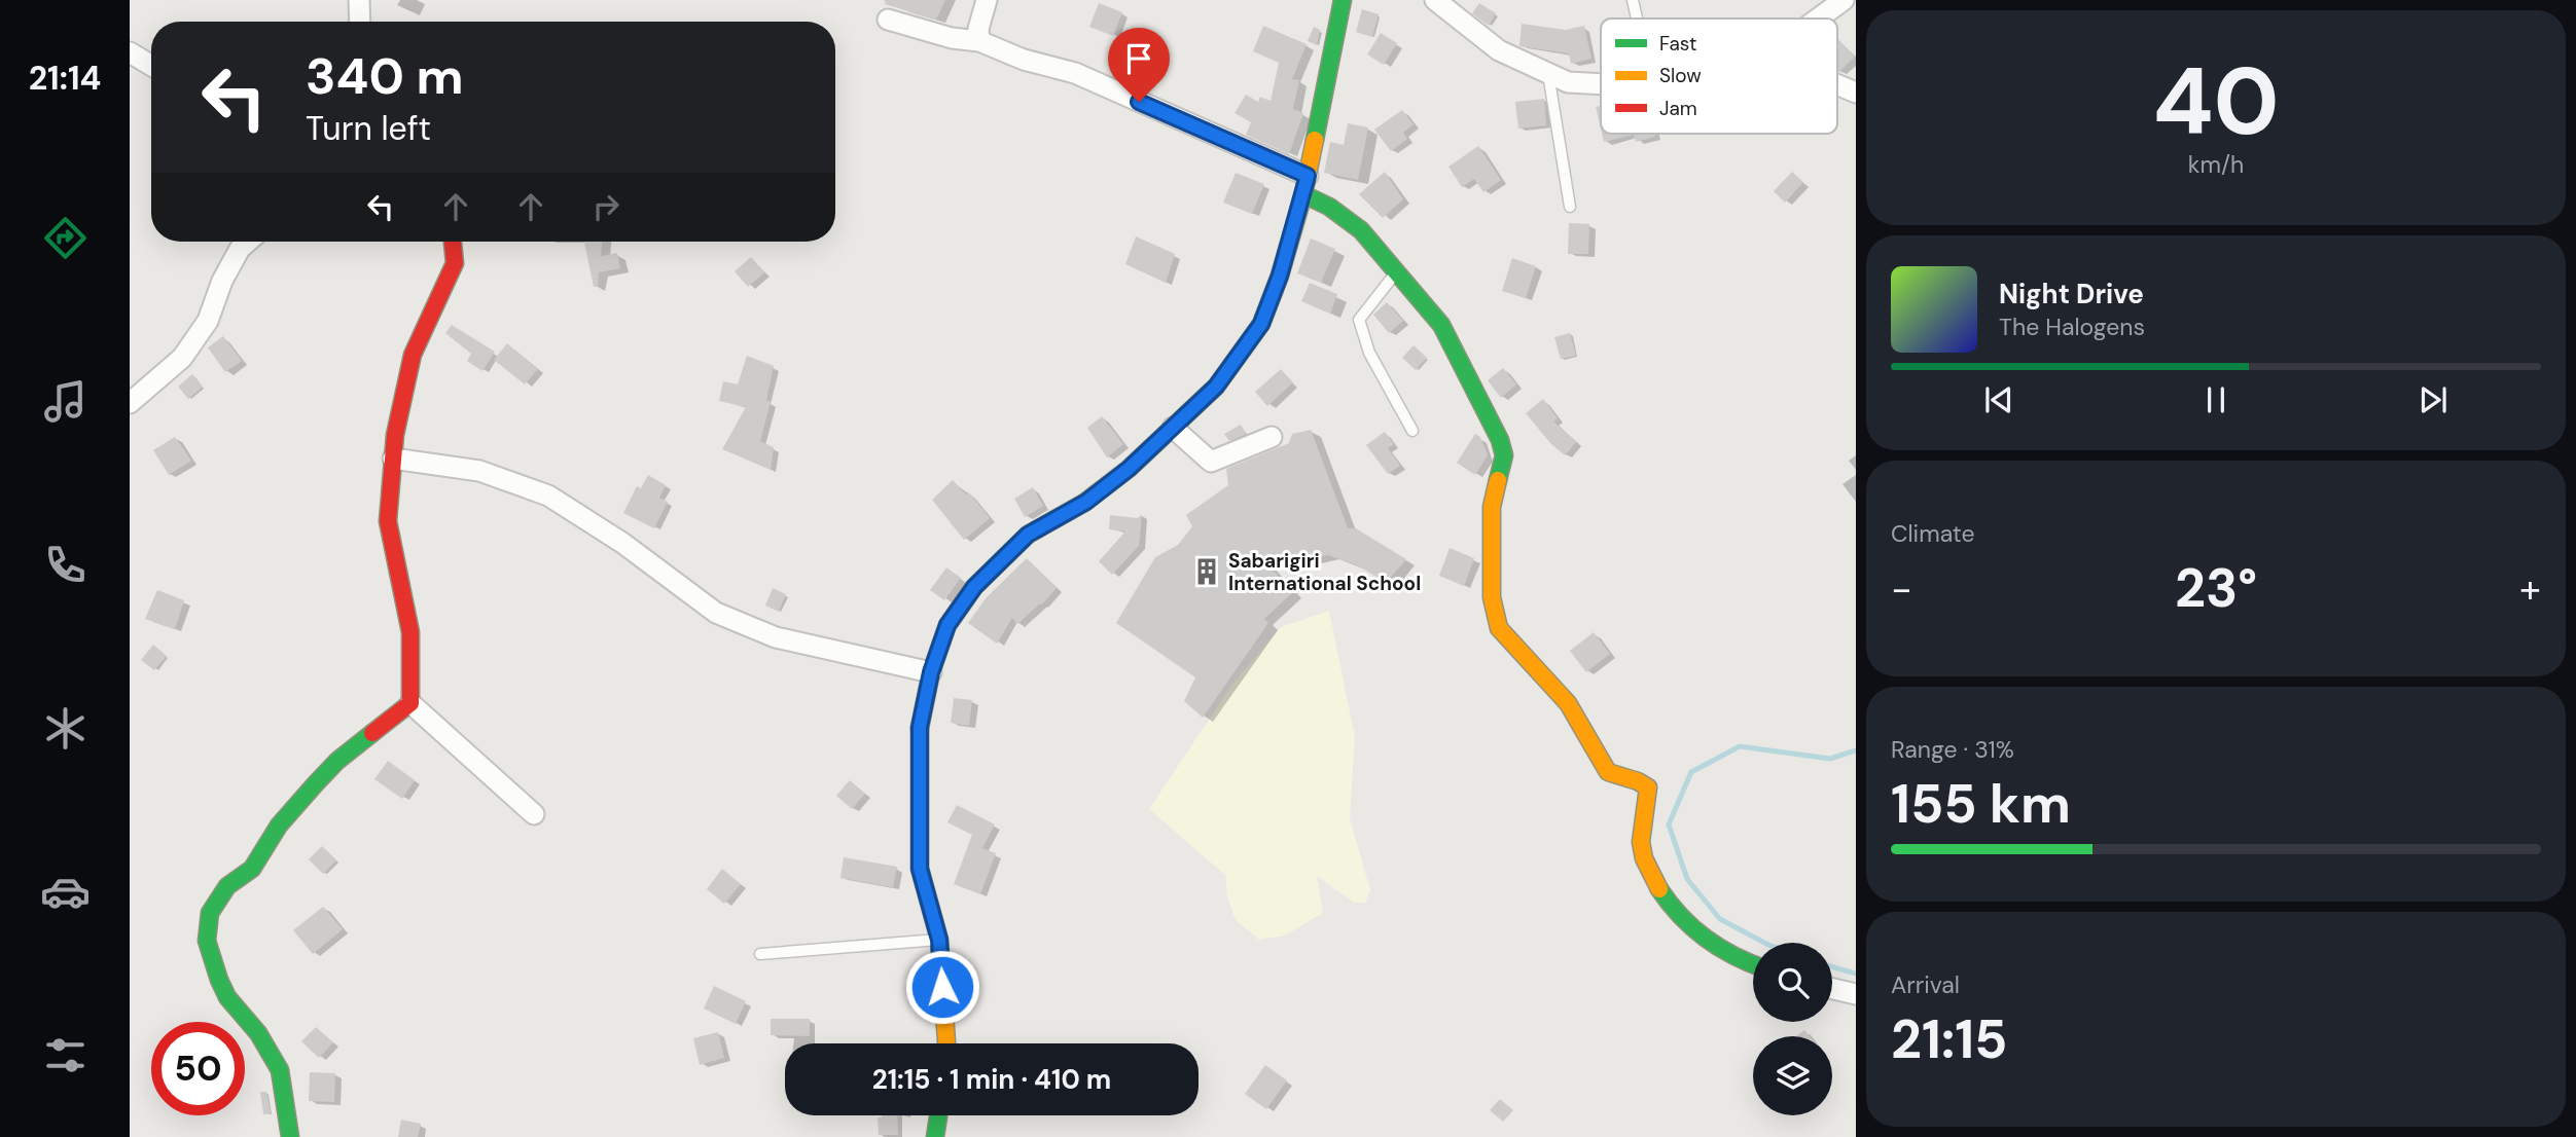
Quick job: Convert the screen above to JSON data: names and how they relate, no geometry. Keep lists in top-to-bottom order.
{
  "places": {
    "building": ["Sabarigiri International School"]
  },
  "legend": ["Fast", "Slow", "Jam"],
  "page": {
    "tabs": "21:14",
    "tile": [
      ["40", "km/h"],
      "Climate",
      ["Range · 31%", "155 km"],
      ["Arrival", "21:15"]
    ],
    "turn": ["340 m", "Turn left"],
    "song": ["Night Drive", "The Halogens"],
    "heat": ["−", "23°", "+"],
    "limit": "50",
    "trip": "21:15 · 1 min · 410 m"
  }
}
